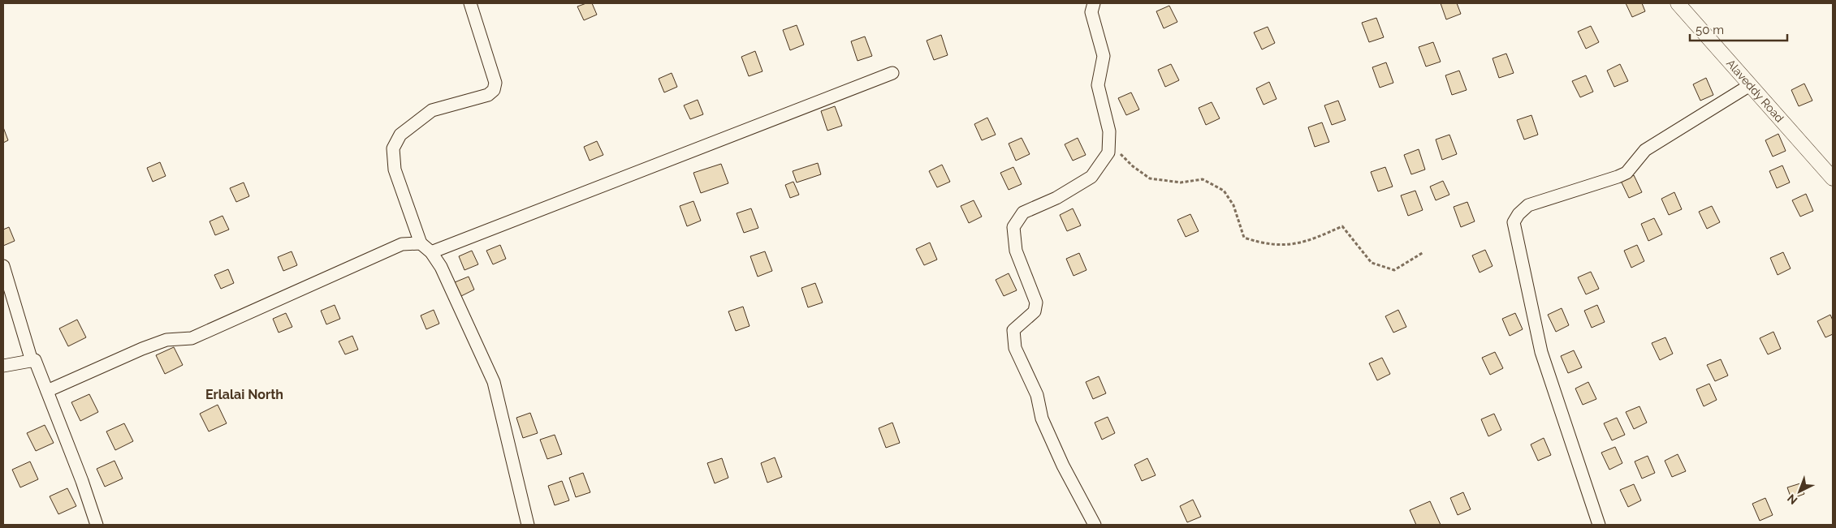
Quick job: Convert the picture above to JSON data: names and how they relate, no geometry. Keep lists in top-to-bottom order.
{
  "streets": {
    "street": ["Alaveddy Road"]
  },
  "districts": ["Erlalai North"],
  "scale_bar": "50 m",
  "north": "bottom left"
}
